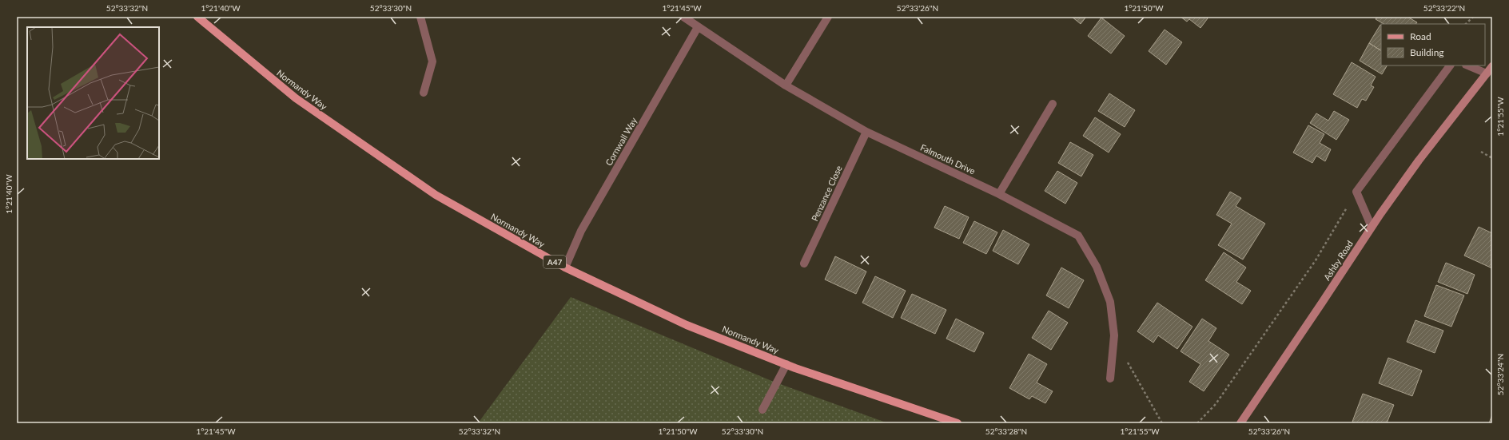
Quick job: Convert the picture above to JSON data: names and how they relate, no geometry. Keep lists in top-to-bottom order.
{
  "streets": {
    "main road": ["Normandy Way", "Ashby Road", "A47"],
    "street": ["Cornwall Way", "Falmouth Drive", "Penzance Close"]
  },
  "crossings": [
    ["Normandy Way", "Cornwall Way"],
    ["Cornwall Way", "Falmouth Drive"],
    ["Falmouth Drive", "Penzance Close"]
  ],
  "legend": ["Road", "Building"],
  "coordinates": [
    "52°33'32\"N",
    "1°21'40\"W",
    "52°33'30\"N",
    "1°21'45\"W",
    "52°33'26\"N",
    "1°21'50\"W",
    "52°33'22\"N",
    "1°21'55\"W",
    "52°33'24\"N",
    "52°33'28\"N"
  ]
}
